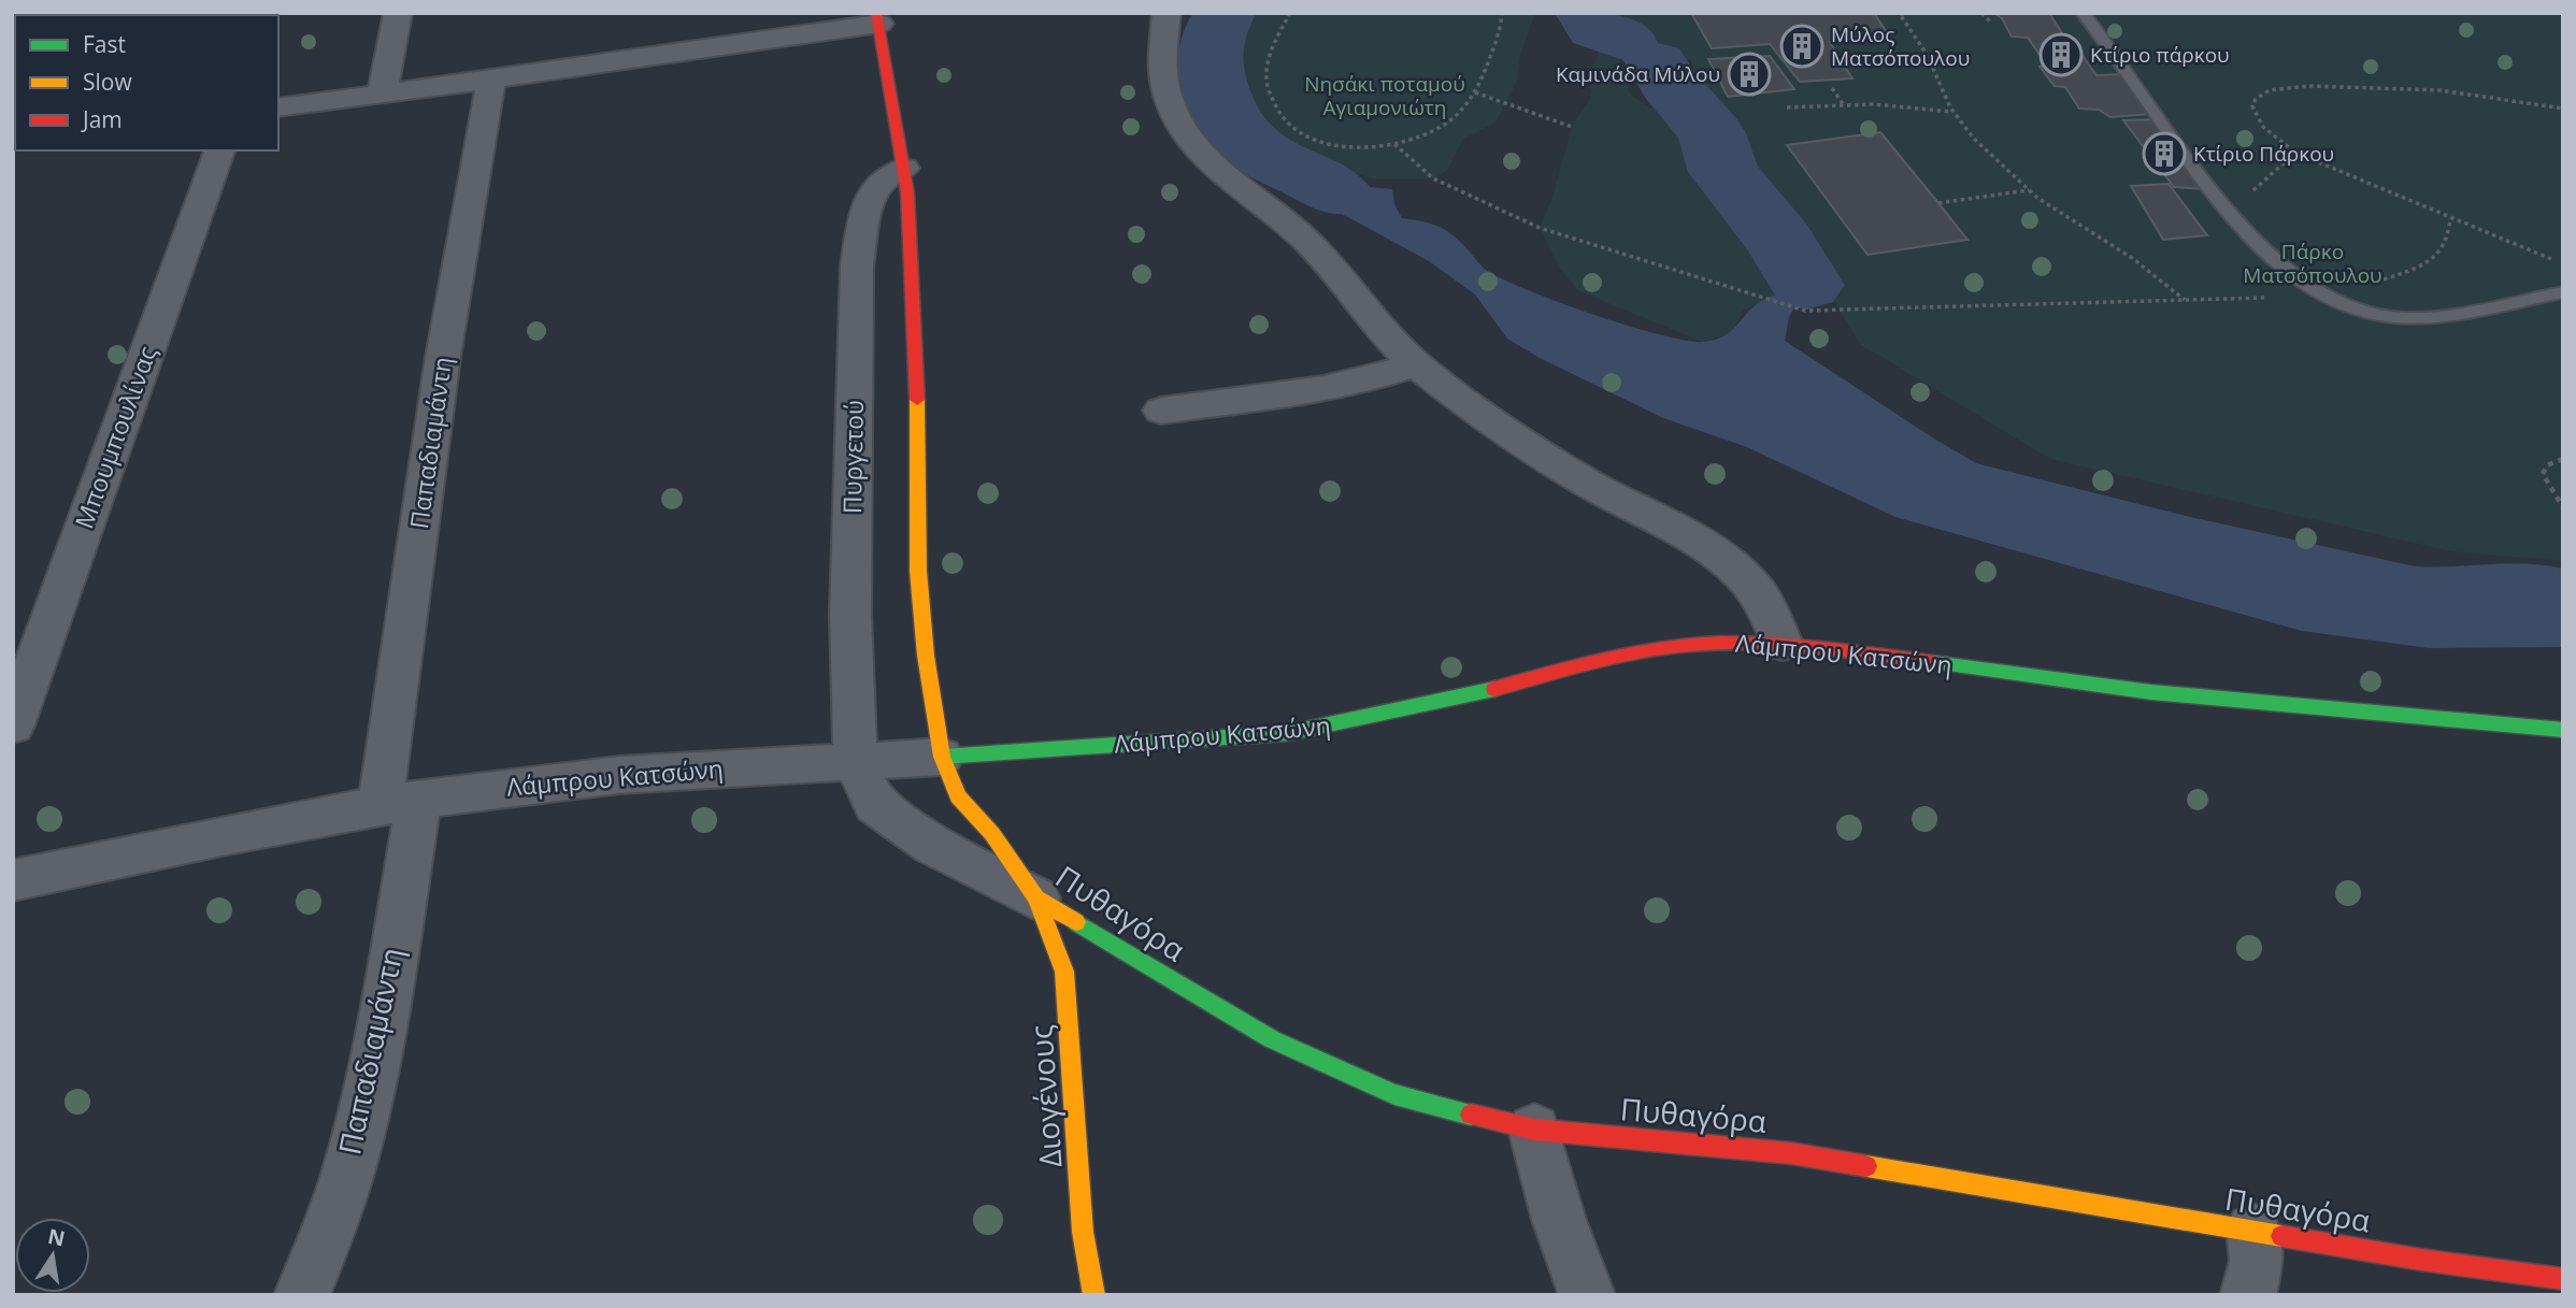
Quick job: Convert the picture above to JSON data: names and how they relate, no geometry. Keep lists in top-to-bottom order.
{
  "streets": {
    "street": [
      "Μπουμπουλίνας",
      "Παπαδιαμάντη",
      "Πυργετού",
      "Λάμπρου Κατσώνη",
      "Πυθαγόρα",
      "Διογένους"
    ]
  },
  "crossings": [
    ["Παπαδιαμάντη", "Λάμπρου Κατσώνη"],
    ["Πυργετού", "Λάμπρου Κατσώνη"],
    ["Λάμπρου Κατσώνη", "Πυθαγόρα"],
    ["Πυθαγόρα", "Διογένους"]
  ],
  "parks": ["Νησάκι ποταμού Αγιαμονιώτη", "Πάρκο Ματσόπουλου"],
  "places": {
    "building": [
      "Μύλος Ματσόπουλου",
      "Κτίριο πάρκου",
      "Καμινάδα Μύλου",
      "Κτίριο Πάρκου"
    ]
  },
  "legend": ["Fast", "Slow", "Jam"],
  "north": "top"
}
